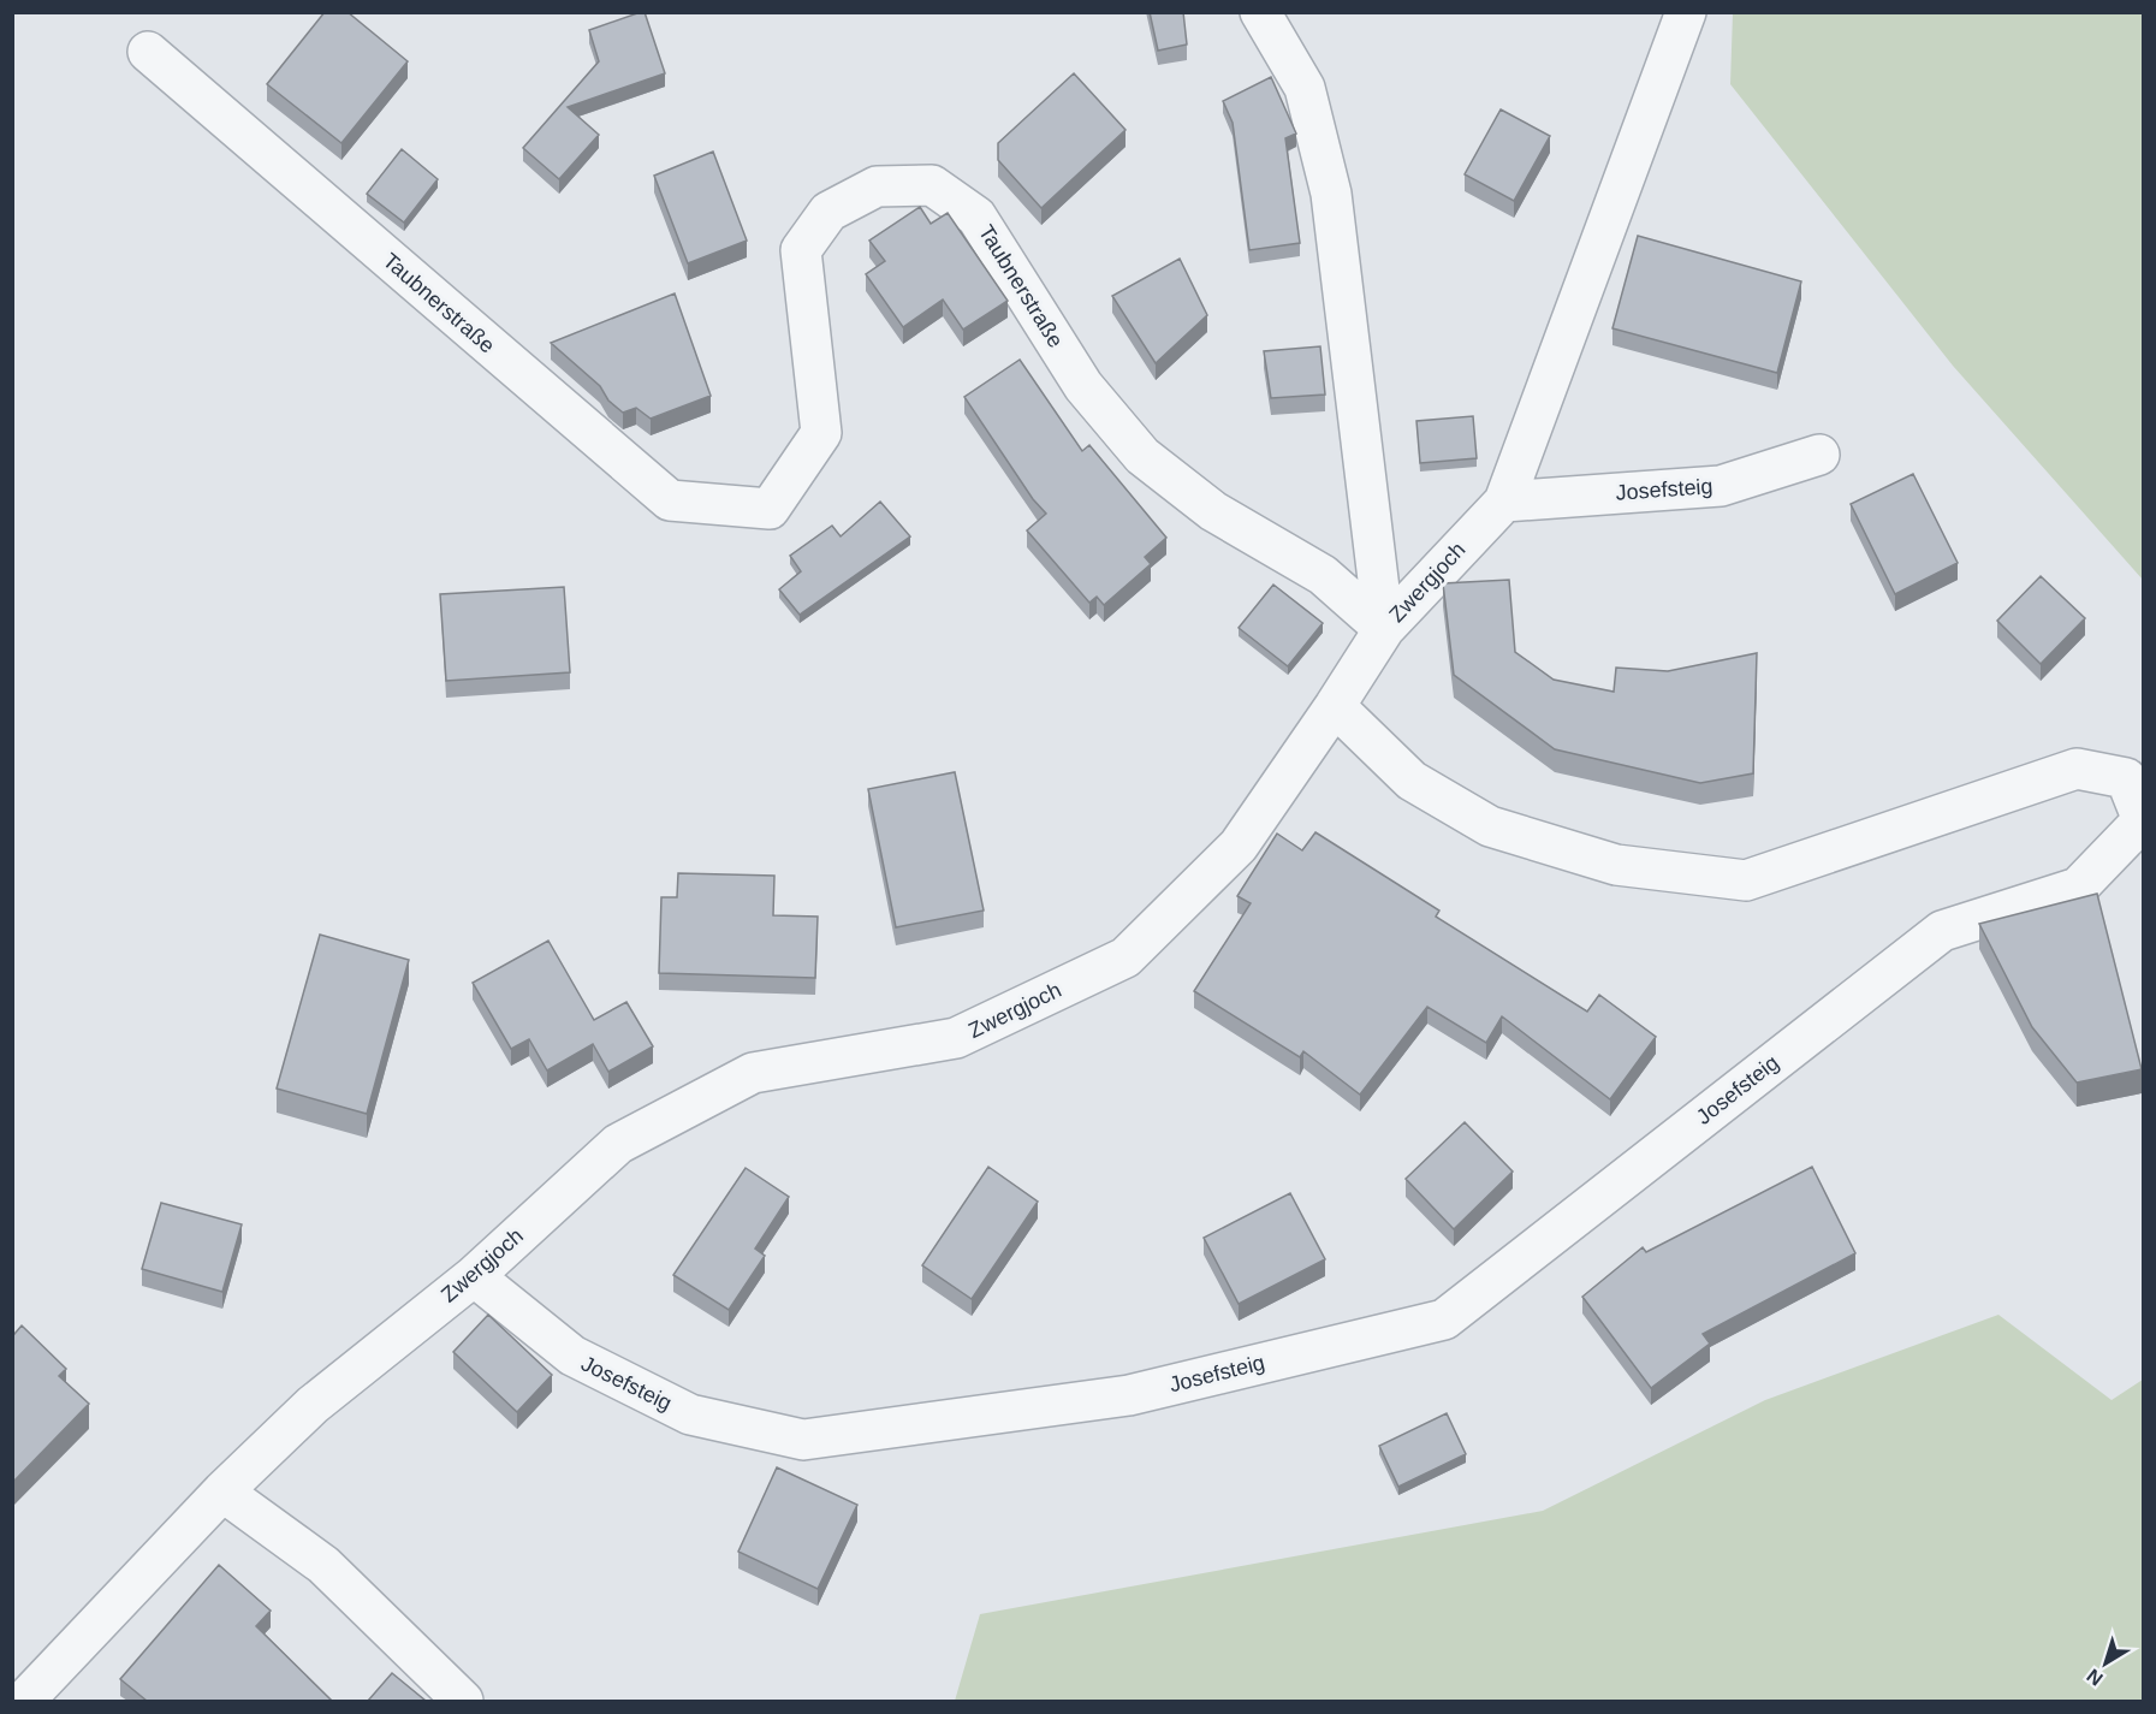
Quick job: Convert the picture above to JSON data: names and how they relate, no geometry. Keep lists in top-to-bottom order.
{
  "streets": {
    "street": ["Taubnerstraße", "Josefsteig", "Zwergjoch"]
  },
  "crossings": [
    ["Taubnerstraße", "Zwergjoch"],
    ["Josefsteig", "Zwergjoch"]
  ],
  "north": "bottom left"
}
